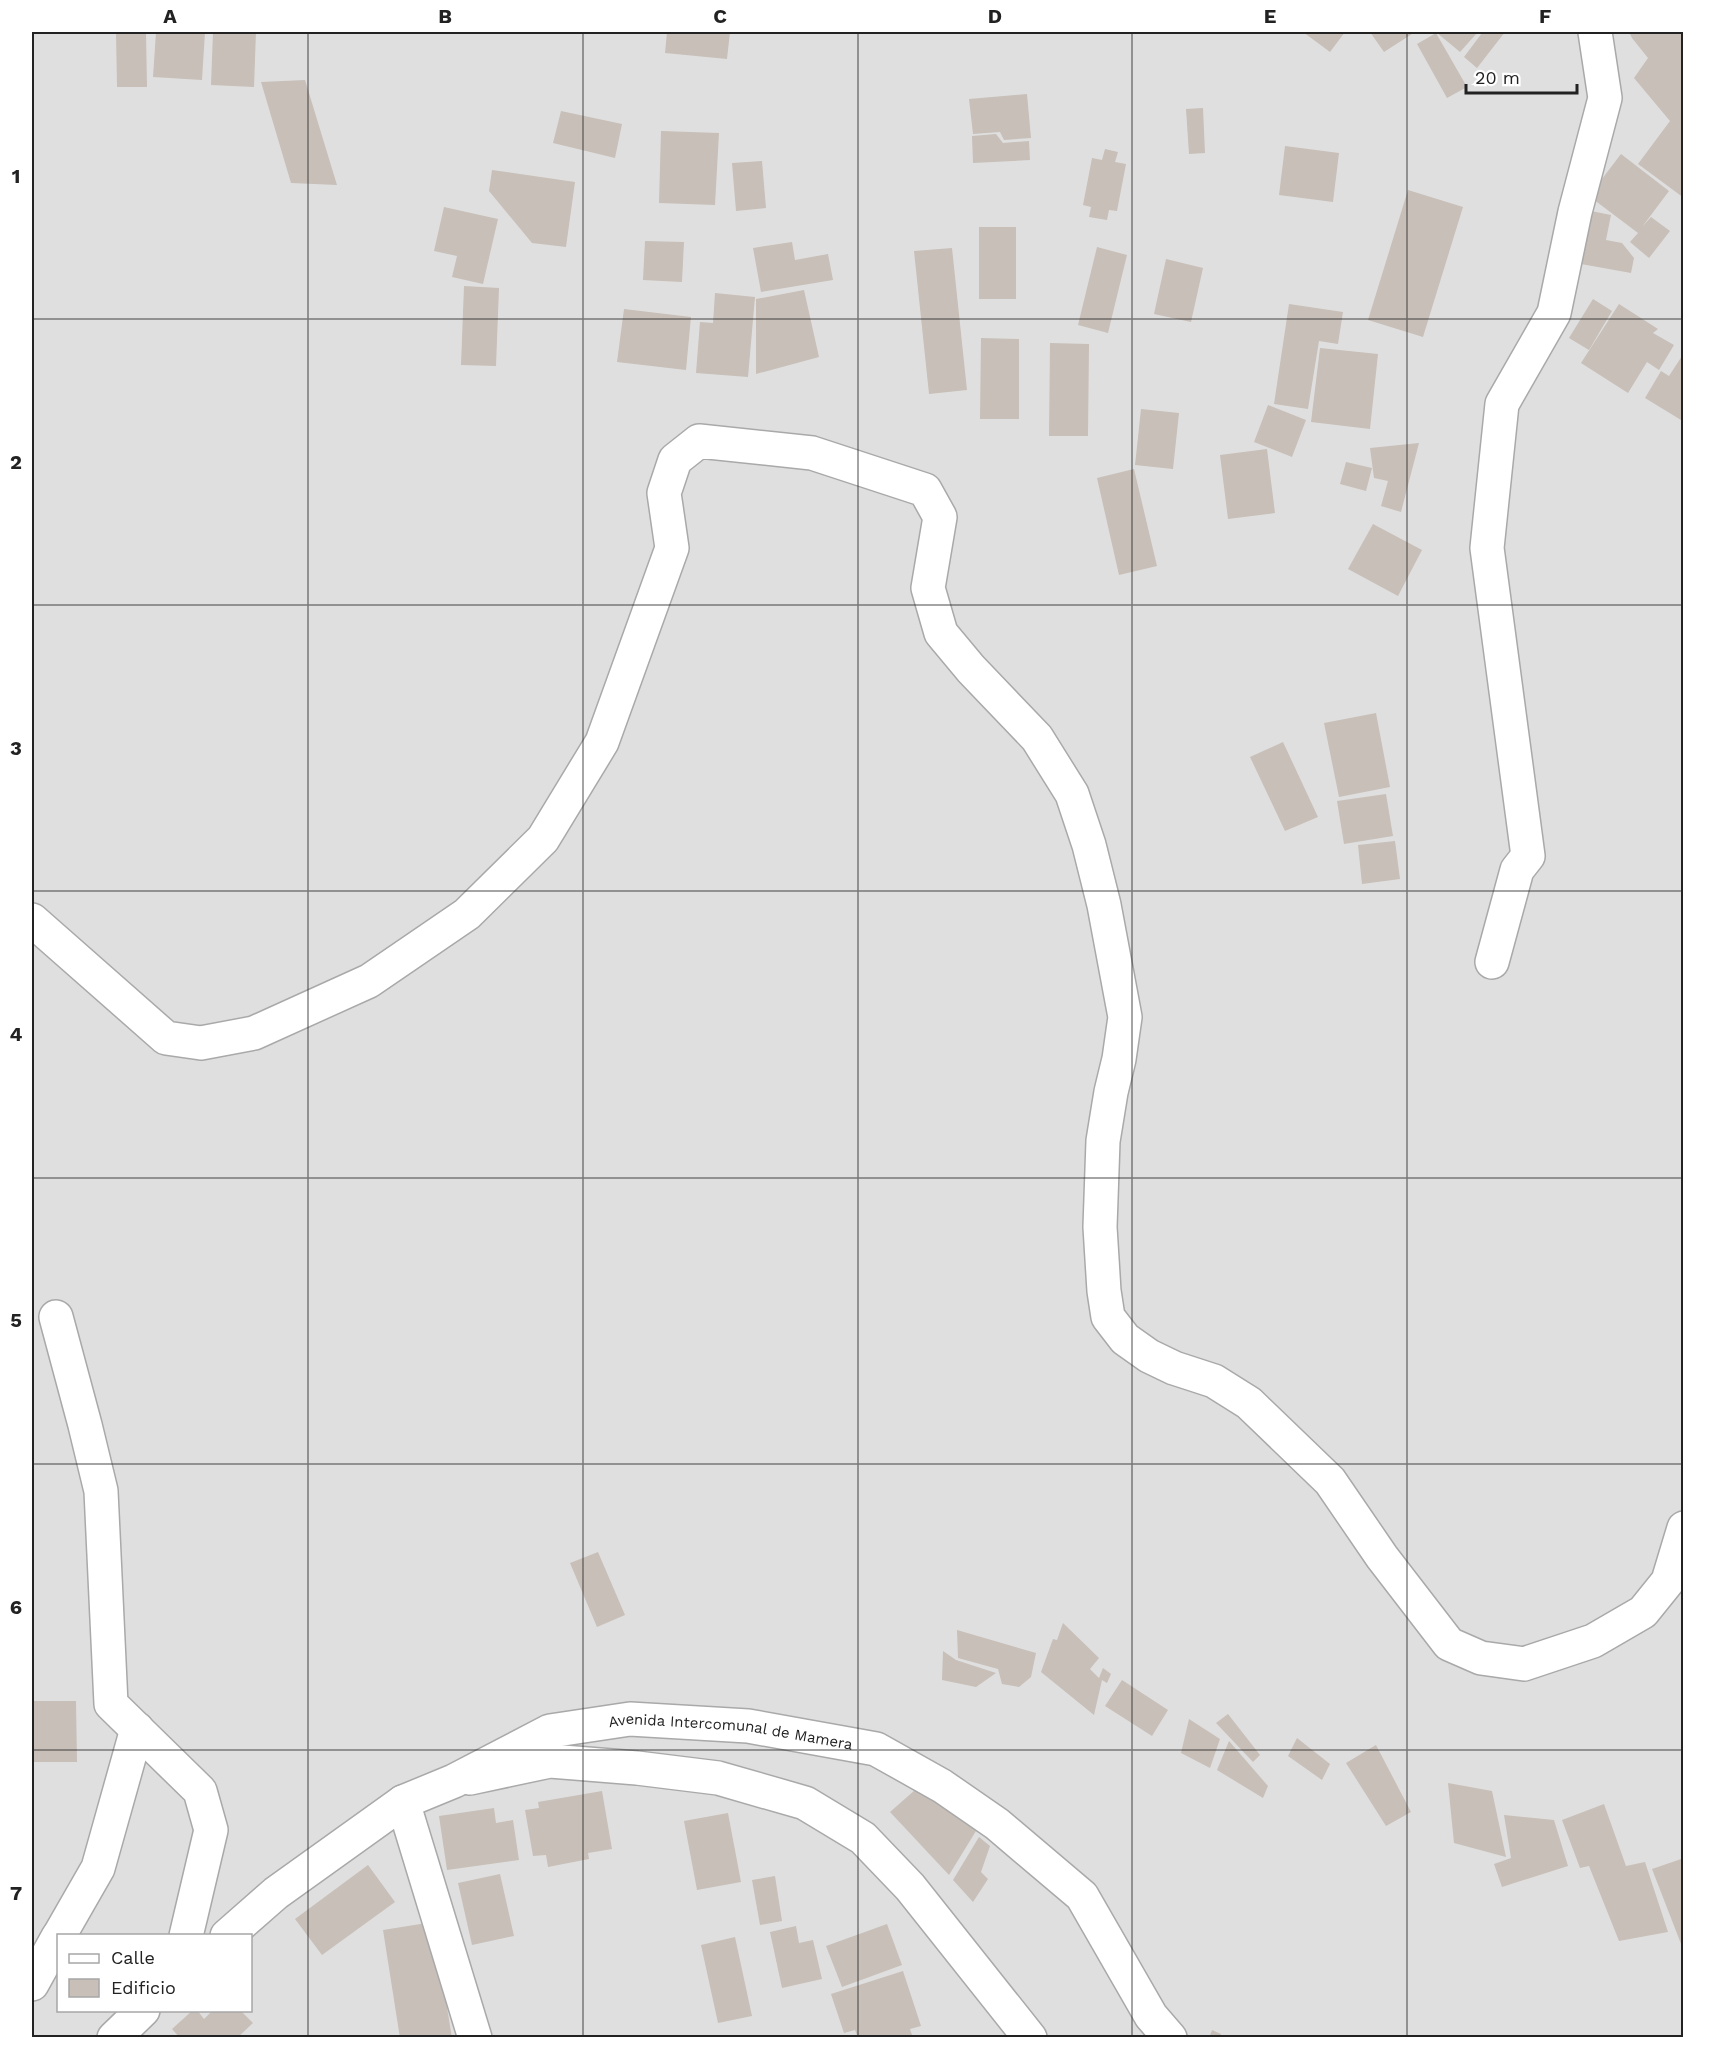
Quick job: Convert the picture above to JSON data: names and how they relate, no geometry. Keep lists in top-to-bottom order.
{
  "streets": {
    "street": ["Avenida Intercomunal de Mamera"]
  },
  "legend": ["Calle", "Edificio"],
  "scale_bar": "20 m",
  "grid": {
    "columns": [
      "A",
      "B",
      "C",
      "D",
      "E",
      "F"
    ],
    "rows": [
      "1",
      "2",
      "3",
      "4",
      "5",
      "6",
      "7"
    ]
  }
}
